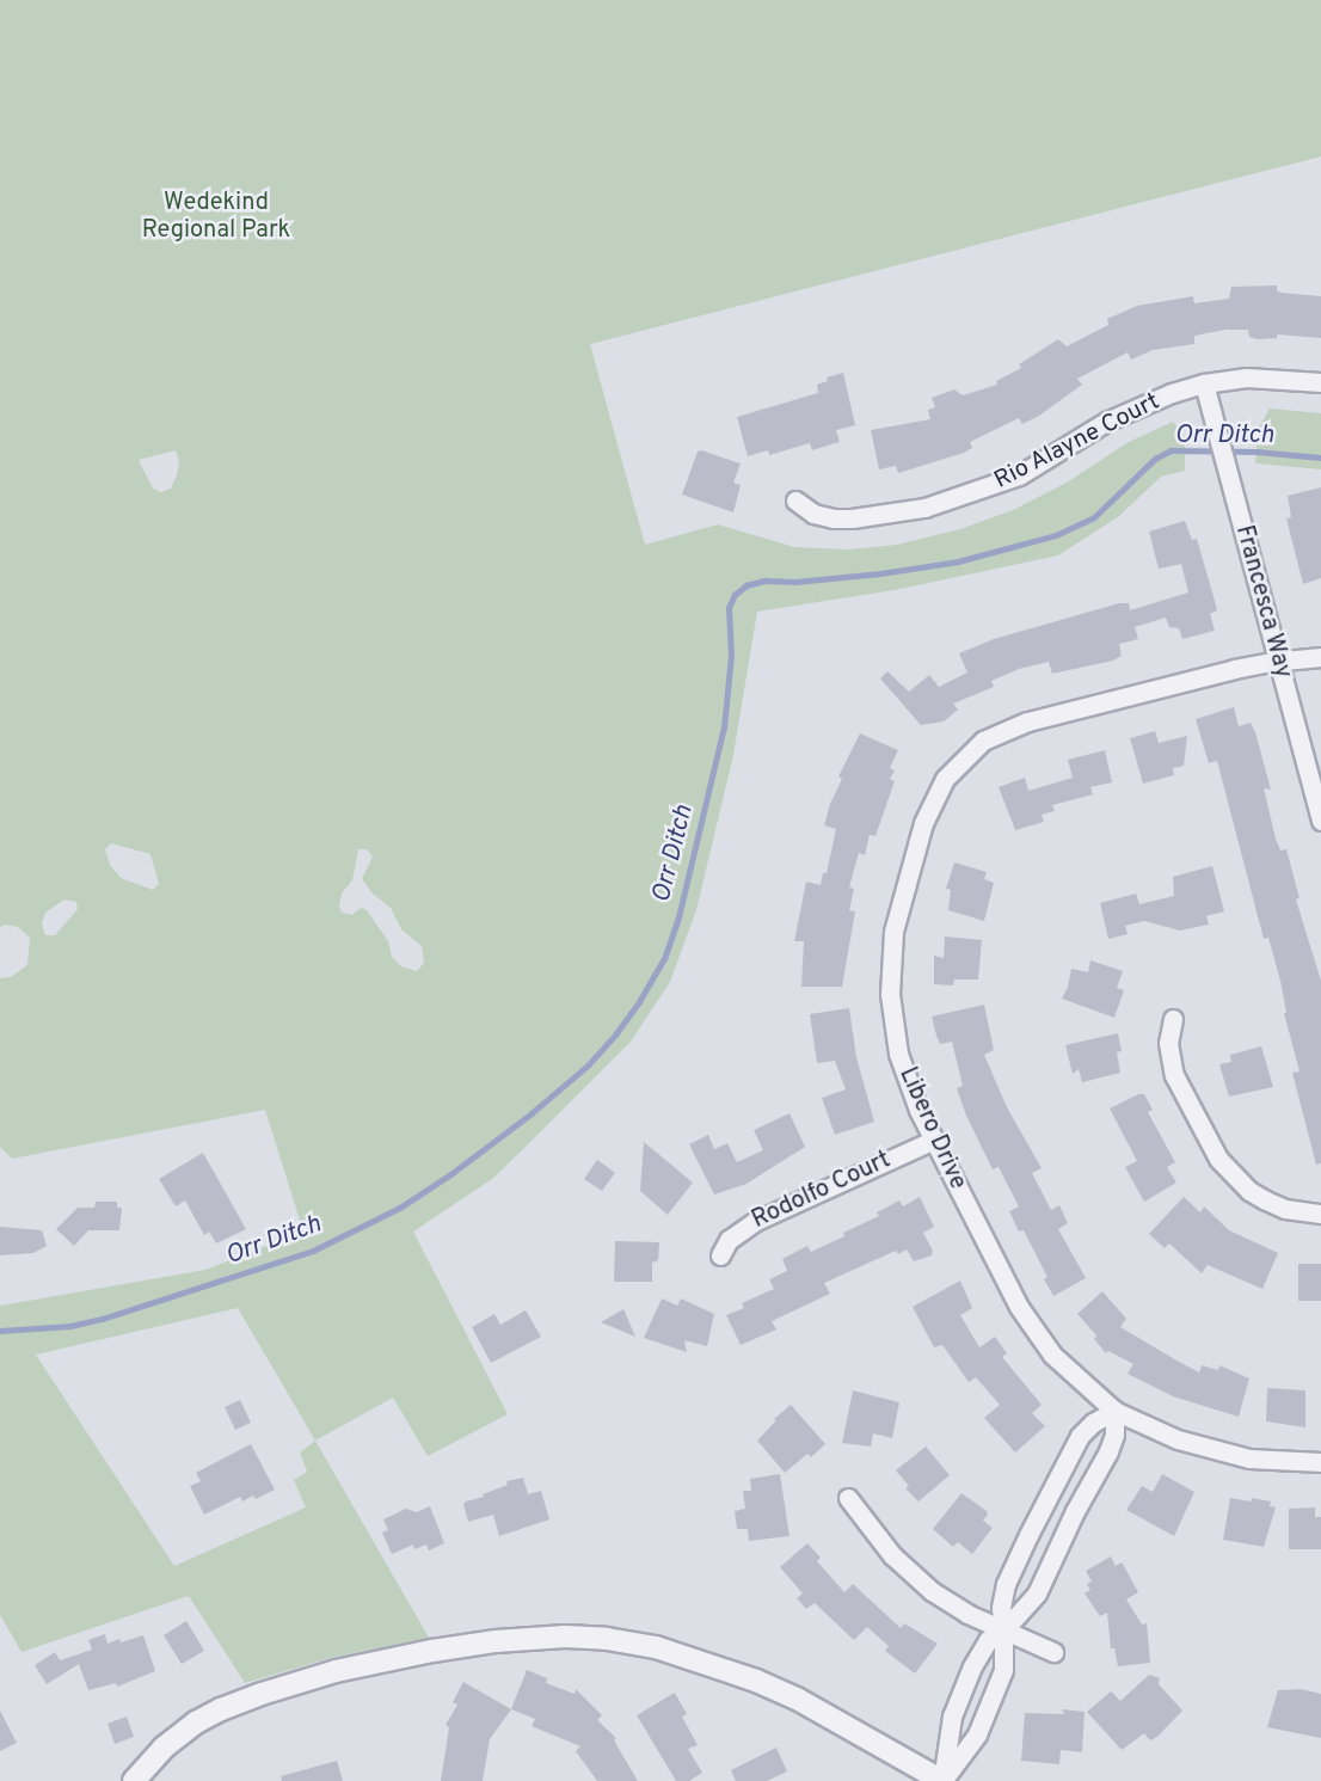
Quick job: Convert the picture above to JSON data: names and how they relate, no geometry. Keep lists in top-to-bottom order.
{
  "streets": {
    "street": [
      "Rio Alayne Court",
      "Francesca Way",
      "Libero Drive",
      "Rodolfo Court"
    ]
  },
  "crossings": [
    ["Rio Alayne Court", "Francesca Way"],
    ["Francesca Way", "Libero Drive"],
    ["Libero Drive", "Rodolfo Court"]
  ],
  "water": ["Orr Ditch"],
  "parks": ["Wedekind Regional Park"]
}
